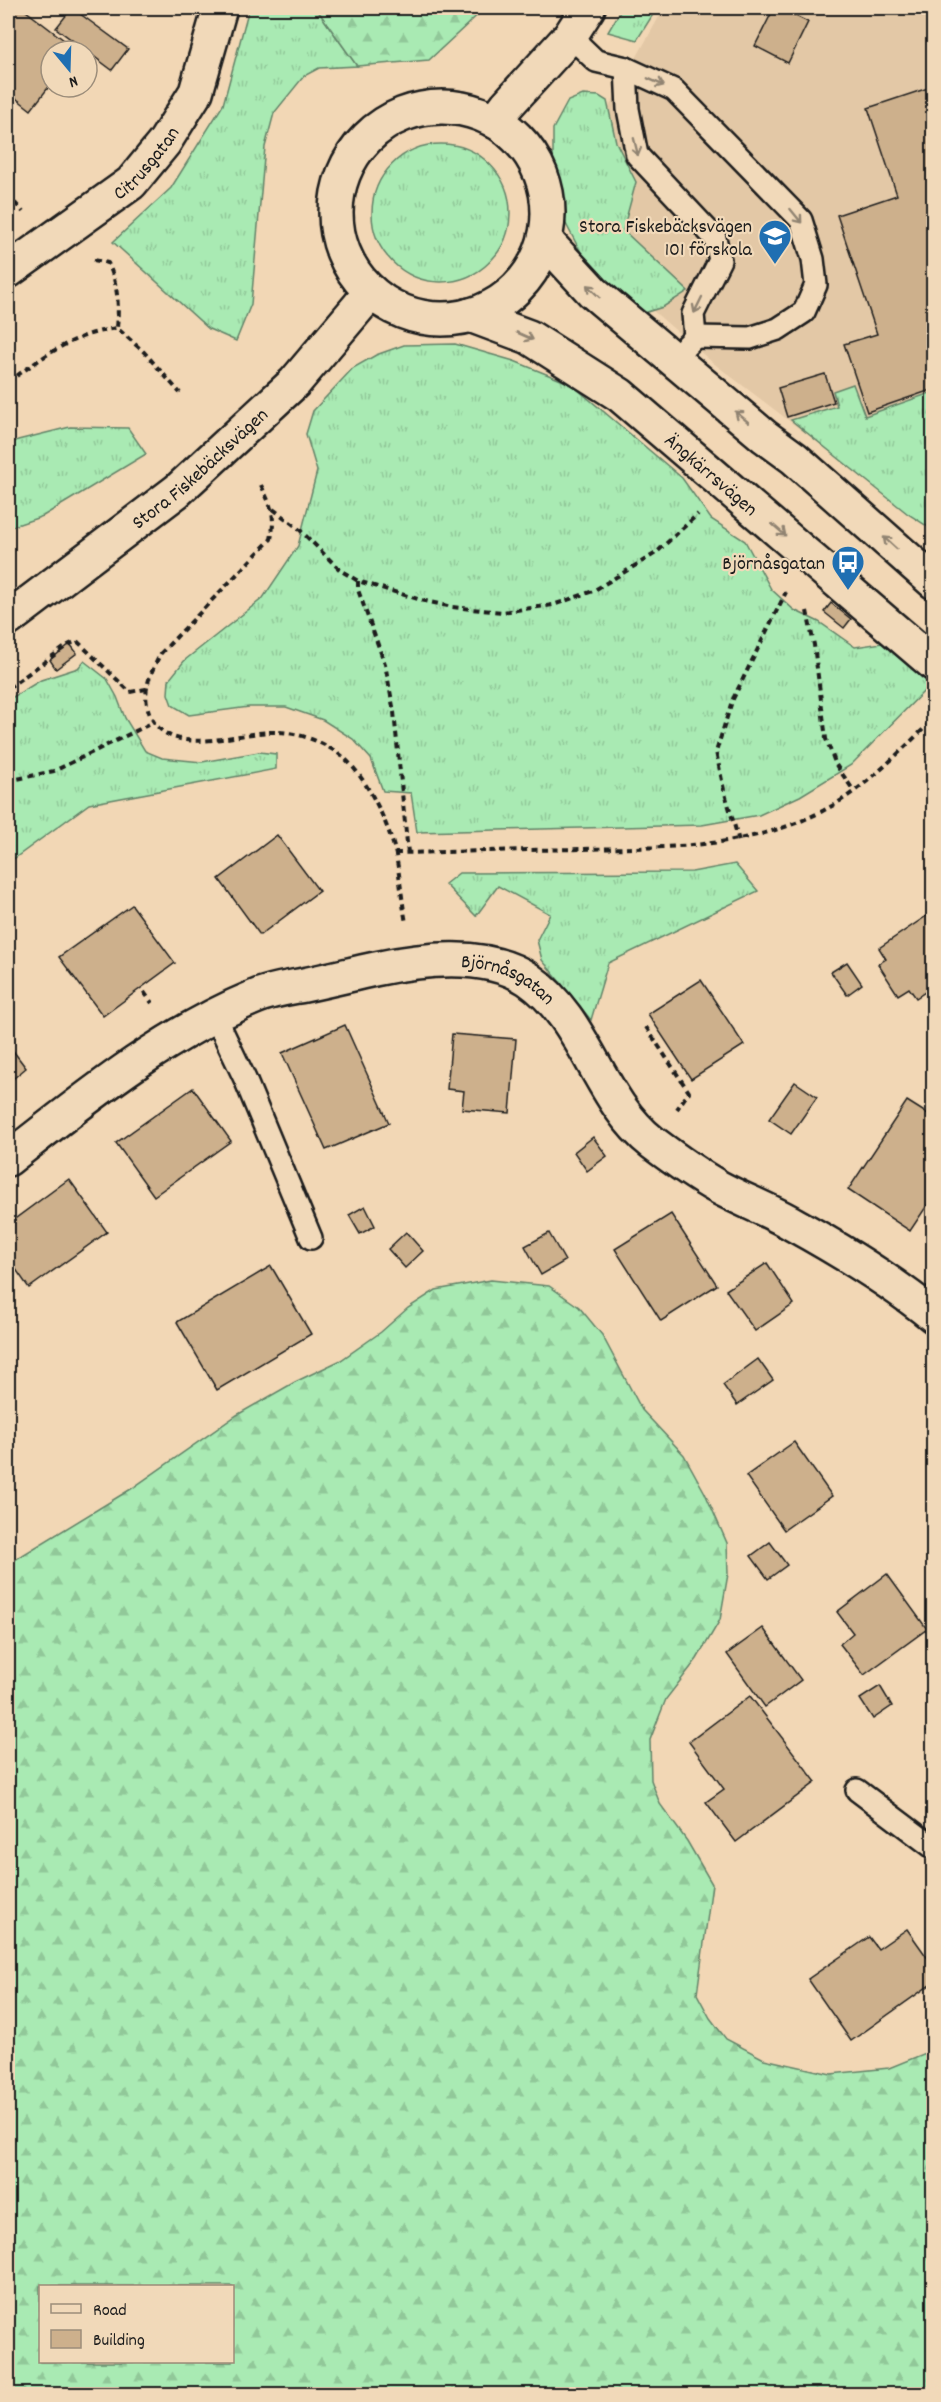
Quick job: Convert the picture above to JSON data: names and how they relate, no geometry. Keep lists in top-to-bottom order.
{
  "streets": {
    "street": [
      "Citrusgatan",
      "Stora Fiskebäcksvägen",
      "Ängkärrsvägen",
      "Björnåsgatan"
    ]
  },
  "crossings": [
    ["Stora Fiskebäcksvägen", "Ängkärrsvägen"]
  ],
  "places": {
    "school or university": ["Stora Fiskebäcksvägen 101 förskola"],
    "bus stop": ["Björnåsgatan"]
  },
  "legend": ["Road", "Building"],
  "north": "bottom"
}
